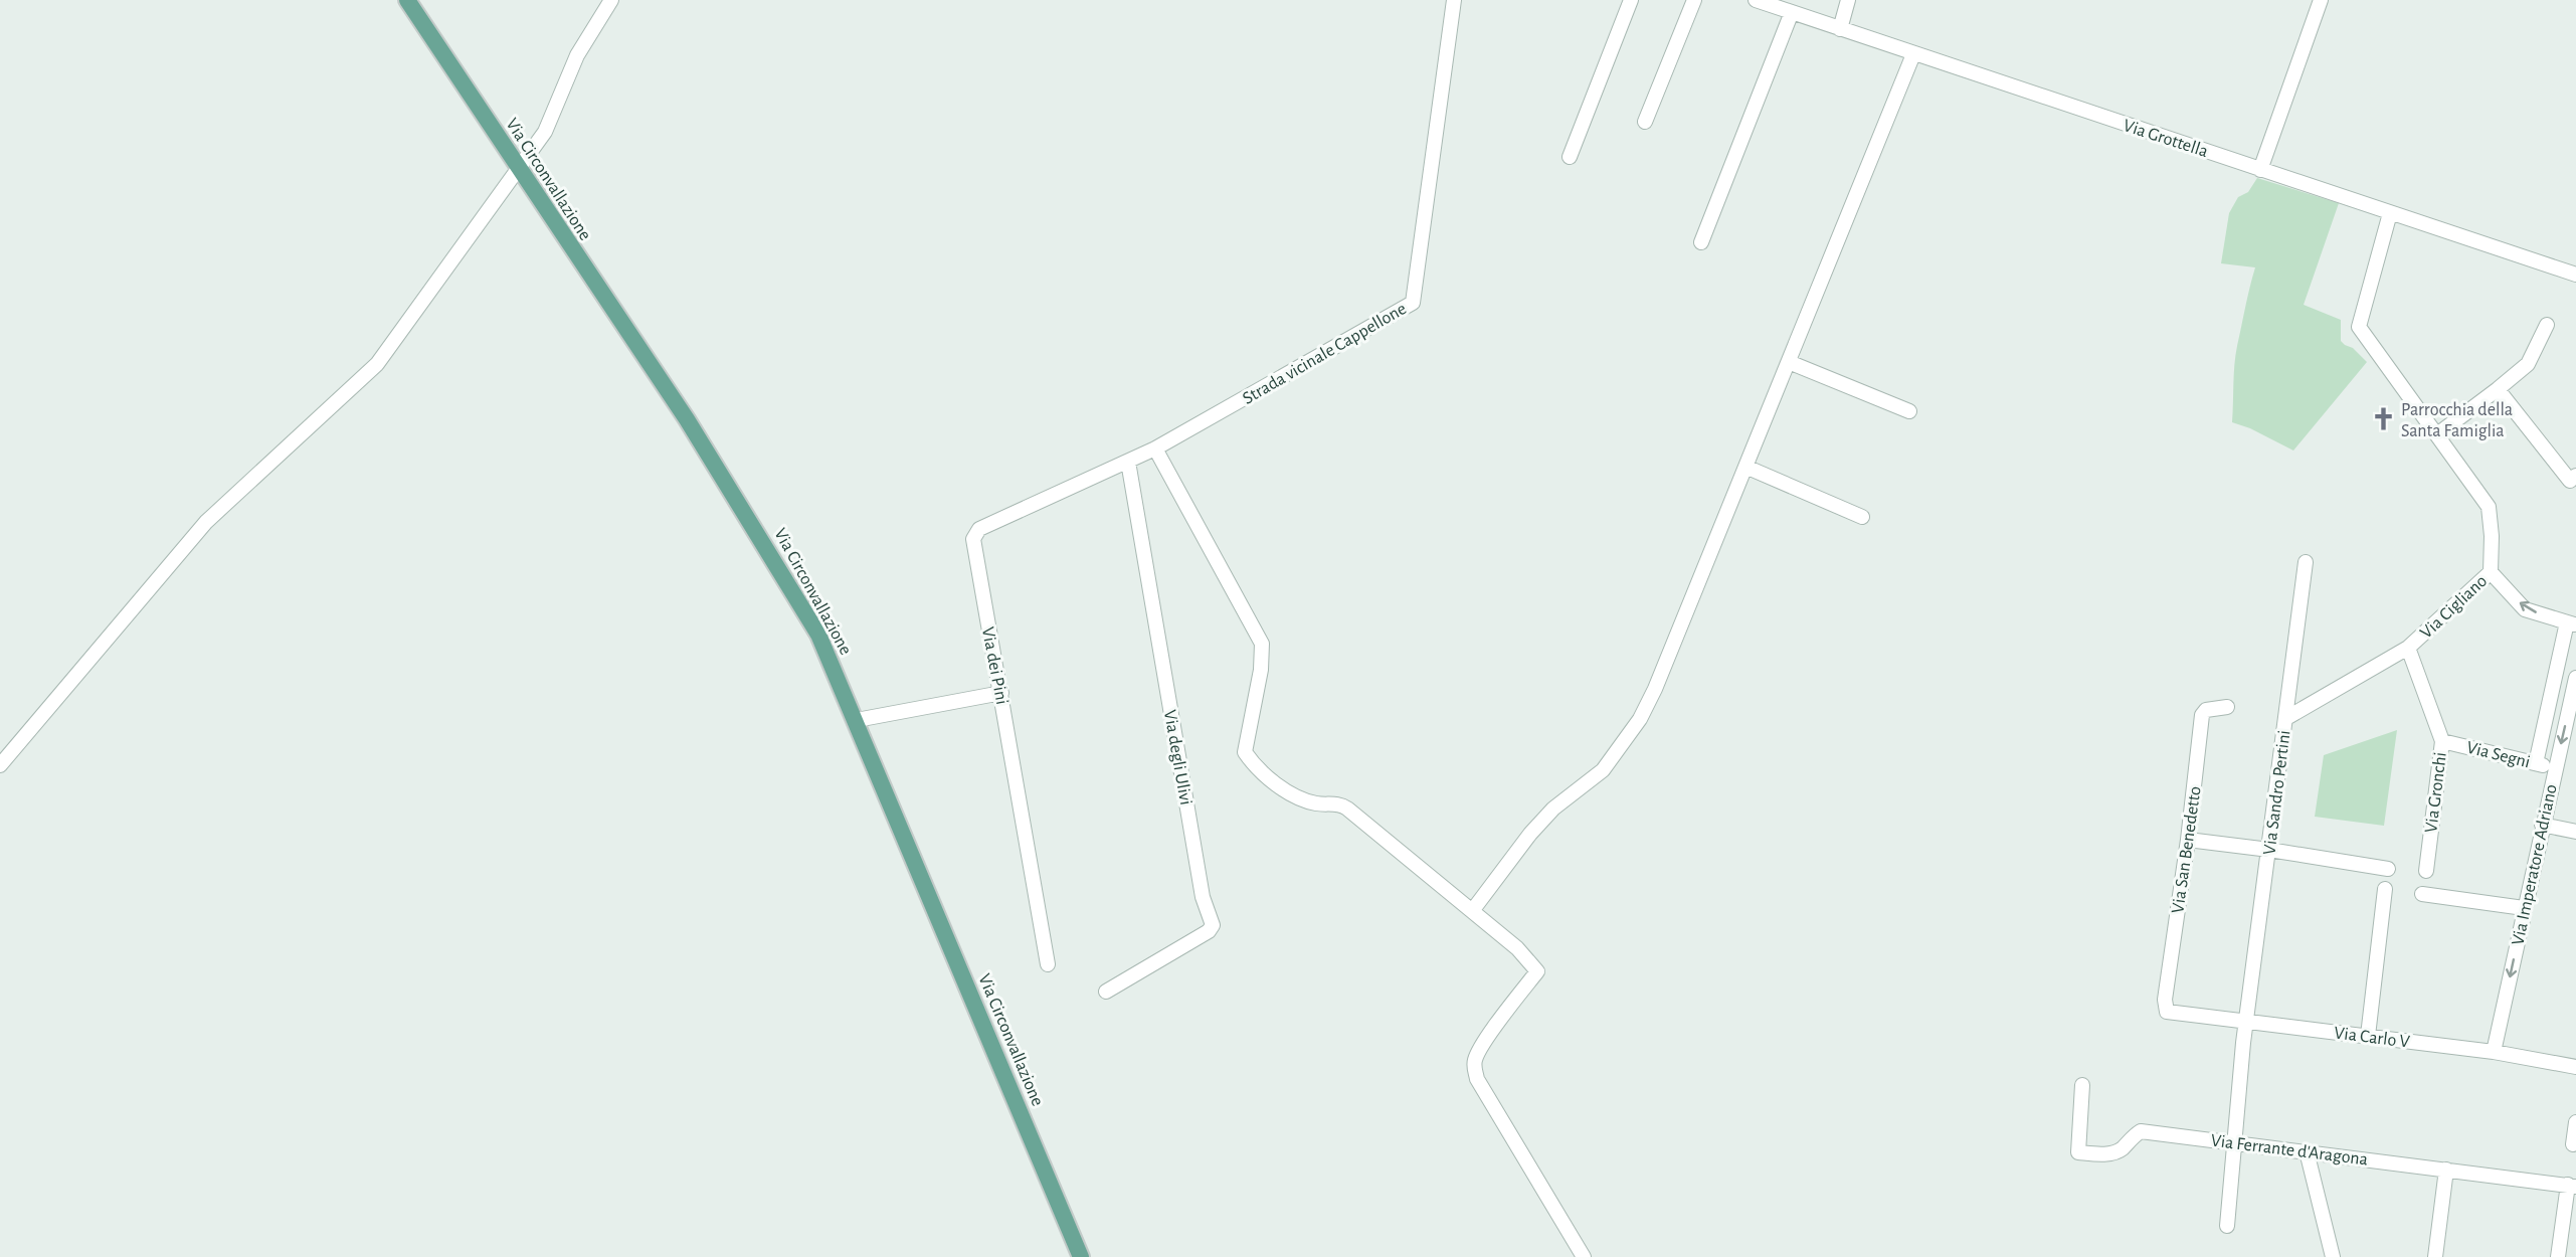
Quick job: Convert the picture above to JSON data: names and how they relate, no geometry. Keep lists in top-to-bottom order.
{
  "streets": {
    "main road": ["Via Circonvallazione"],
    "street": [
      "Via Grottella",
      "Strada vicinale Cappellone",
      "Via Cigliano",
      "Via dei Pini",
      "Via Segni",
      "Via degli Ulivi",
      "Via Sandro Pertini",
      "Via Gronchi",
      "Via San Benedetto",
      "Via Imperatore Adriano",
      "Via Carlo V",
      "Via Ferrante d'Aragona"
    ]
  },
  "crossings": [
    ["Via Grottella", "Via Cigliano"],
    ["Strada vicinale Cappellone", "Via dei Pini"],
    ["Strada vicinale Cappellone", "Via degli Ulivi"],
    ["Via Cigliano", "Via Sandro Pertini"],
    ["Via Cigliano", "Via Gronchi"],
    ["Via dei Pini", "Via degli Ulivi"],
    ["Via Segni", "Via Gronchi"],
    ["Via Segni", "Via Imperatore Adriano"],
    ["Via Sandro Pertini", "Via Carlo V"],
    ["Via Sandro Pertini", "Via Ferrante d'Aragona"],
    ["Via San Benedetto", "Via Carlo V"],
    ["Via Imperatore Adriano", "Via Carlo V"]
  ],
  "places": {
    "church": ["Parrocchia della Santa Famiglia"]
  }
}
